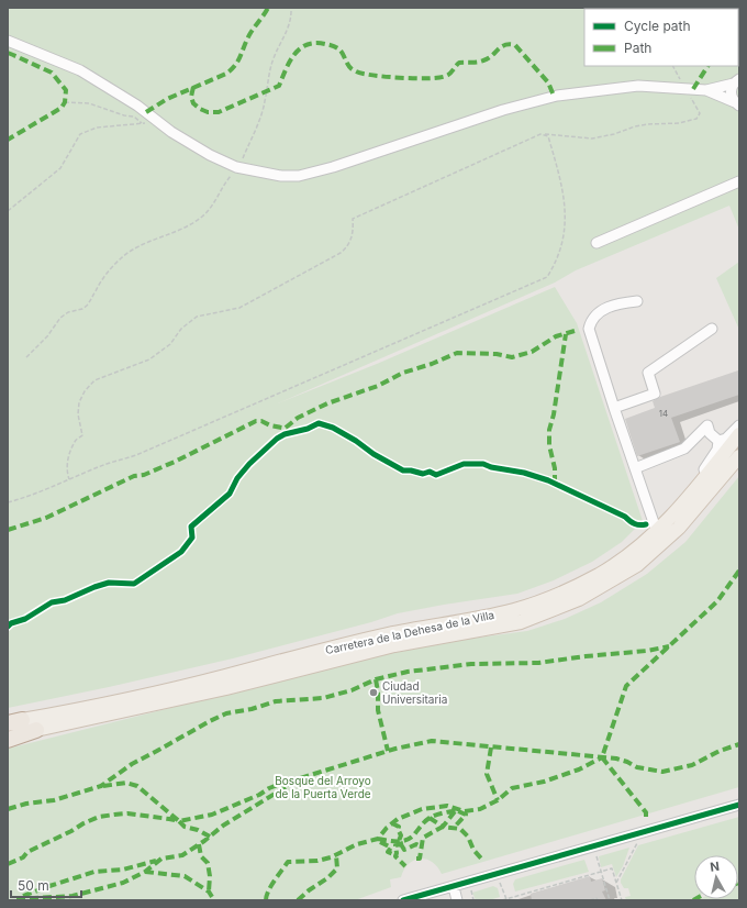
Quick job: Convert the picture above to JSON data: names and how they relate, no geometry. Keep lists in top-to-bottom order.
{
  "streets": {
    "main road": ["Carretera de la Dehesa de la Villa"]
  },
  "parks": ["Bosque del Arroyo de la Puerta Verde"],
  "places": ["Ciudad Universitaria"],
  "house_numbers": ["14"],
  "legend": ["Cycle path", "Path"],
  "scale_bar": "50 m",
  "north": "top"
}
